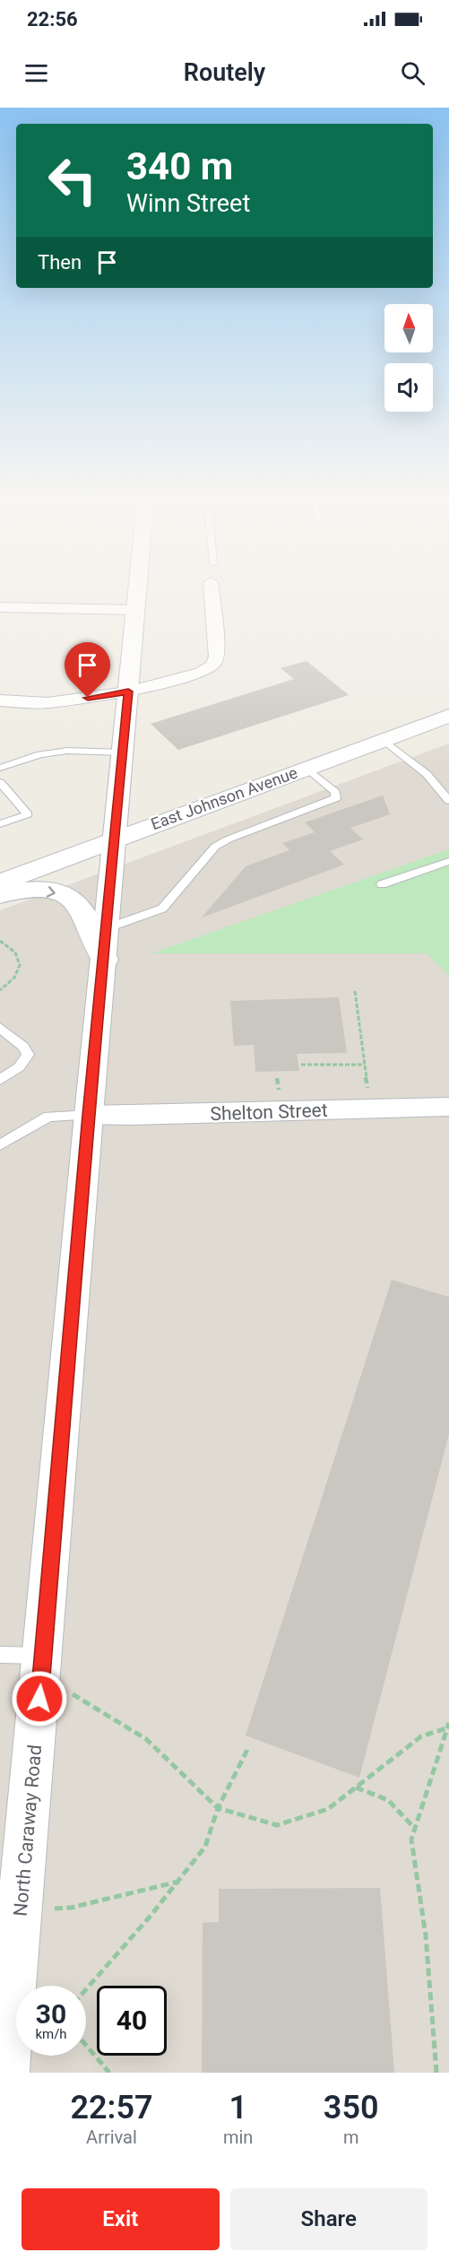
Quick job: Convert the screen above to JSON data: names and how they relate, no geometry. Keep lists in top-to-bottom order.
{
  "streets": {
    "main road": ["East Johnson Avenue"],
    "street": ["Shelton Street", "North Caraway Road"]
  },
  "crossings": [
    ["East Johnson Avenue", "North Caraway Road"],
    ["Shelton Street", "North Caraway Road"]
  ],
  "north": "top",
  "page": {
    "status": "22:56",
    "header": "Routely",
    "turn": ["340 m", "Winn Street"],
    "then": "Then",
    "speed": "30 km/h",
    "limit": "40",
    "eta": [
      "22:57",
      "Arrival",
      "1",
      "min",
      "350",
      "m"
    ],
    "buttons": ["Exit", "Share"]
  }
}
